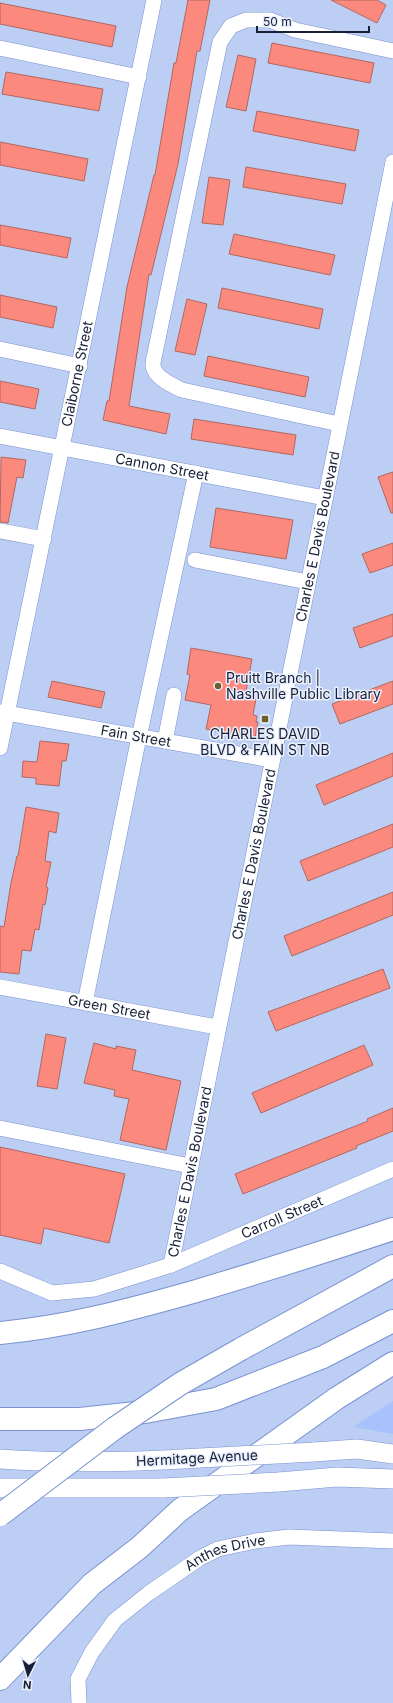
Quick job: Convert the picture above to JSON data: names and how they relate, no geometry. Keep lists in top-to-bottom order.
{
  "streets": {
    "main road": ["Hermitage Avenue"],
    "street": [
      "Claiborne Street",
      "Cannon Street",
      "Charles E Davis Boulevard",
      "Fain Street",
      "Green Street",
      "Carroll Street",
      "Anthes Drive"
    ]
  },
  "crossings": [
    ["Claiborne Street", "Cannon Street"],
    ["Claiborne Street", "Fain Street"],
    ["Cannon Street", "Charles E Davis Boulevard"],
    ["Charles E Davis Boulevard", "Fain Street"],
    ["Charles E Davis Boulevard", "Green Street"],
    ["Charles E Davis Boulevard", "Carroll Street"]
  ],
  "places": {
    "other": ["Pruitt Branch | Nashville Public Library"],
    "transit": ["CHARLES DAVID BLVD & FAIN ST NB"]
  },
  "scale_bar": "50 m",
  "north": "bottom"
}
